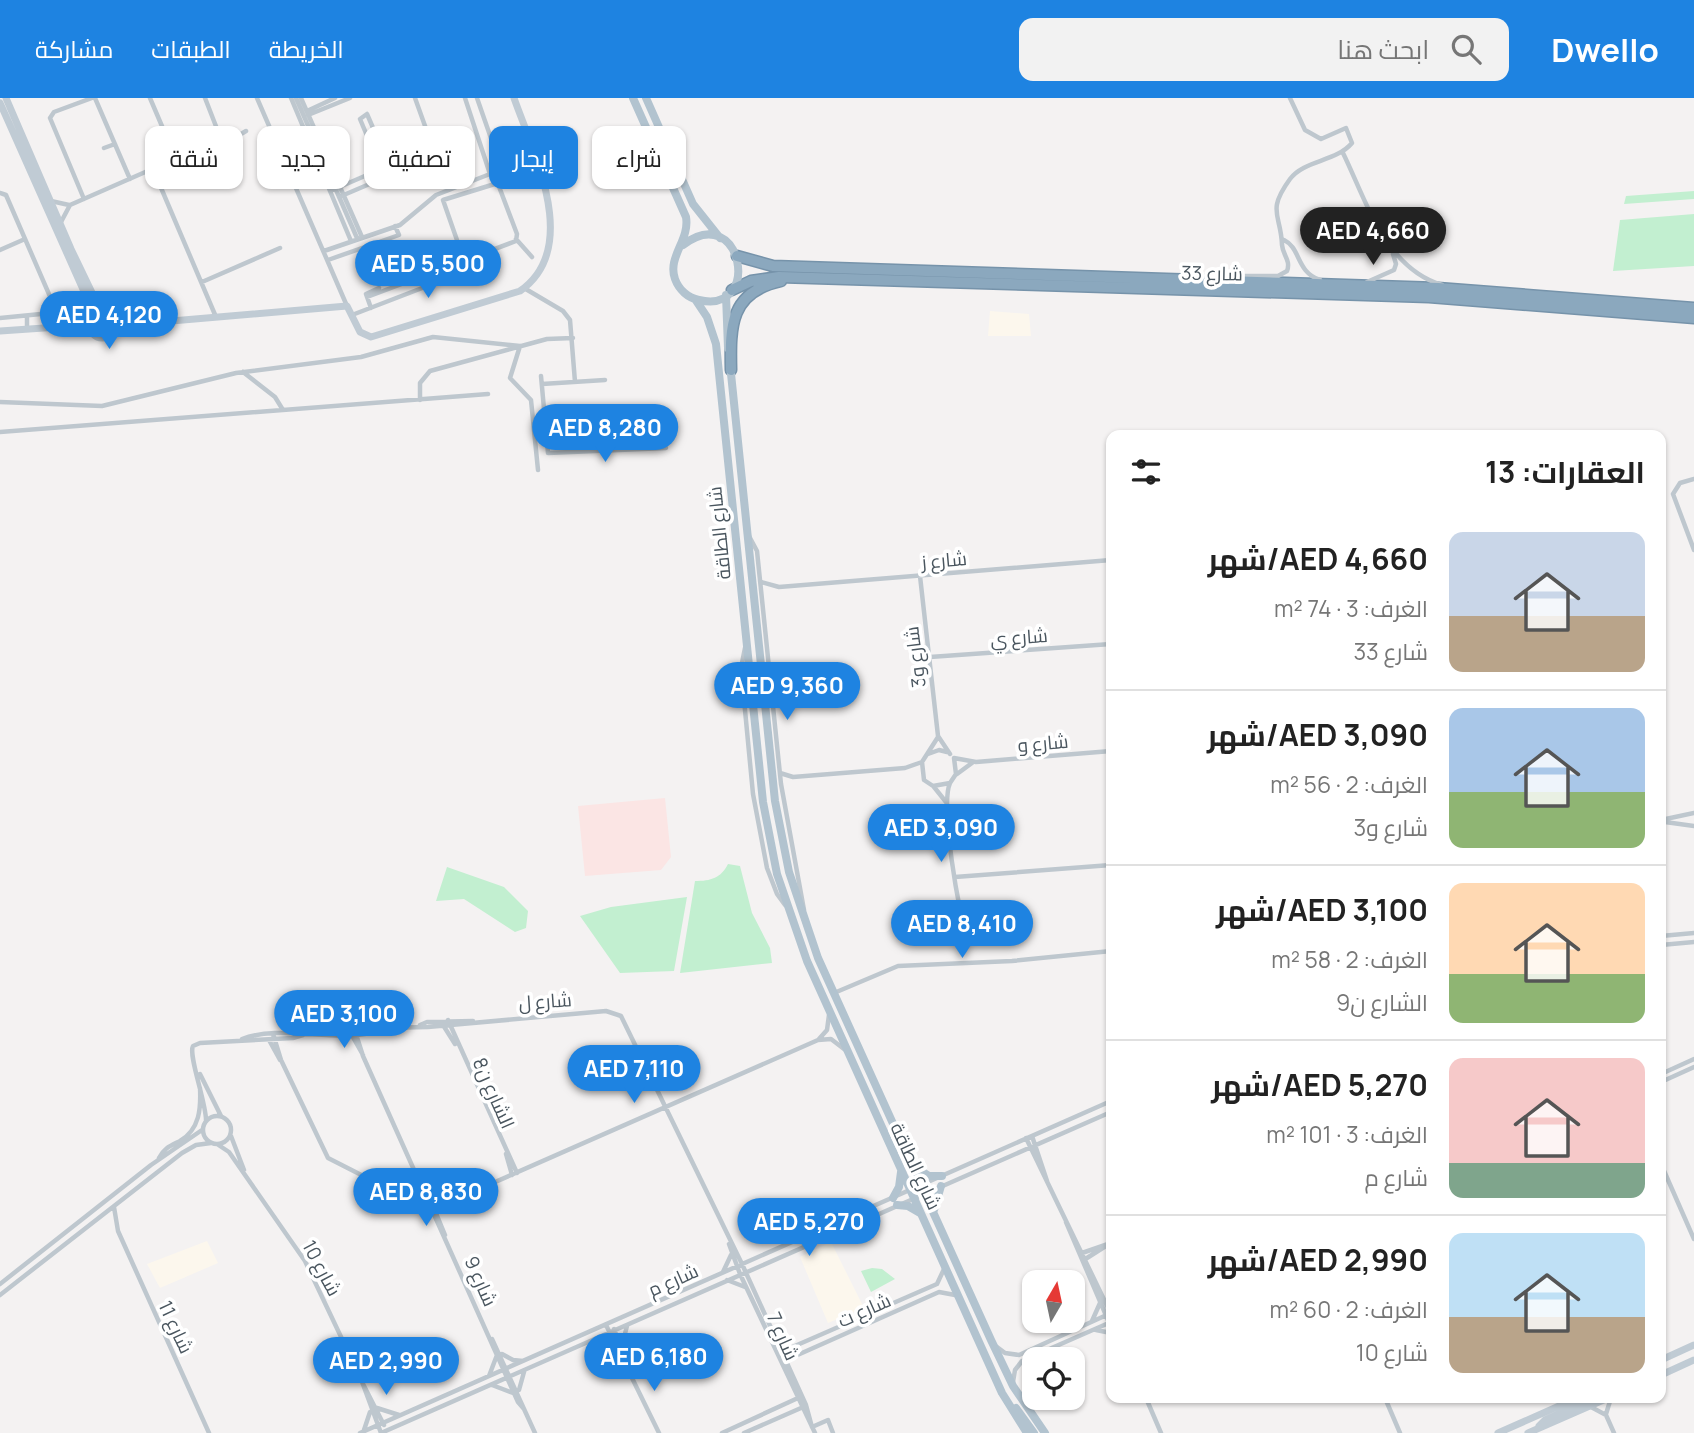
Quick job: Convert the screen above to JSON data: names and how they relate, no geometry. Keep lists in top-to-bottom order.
{
  "streets": {
    "highway": ["شارع 33"],
    "main road": ["شارع الطاقة"],
    "street": [
      "شارع ز",
      "شارع ي",
      "شارع و3",
      "شارع و",
      "شارع ل",
      "الشارع ن8",
      "شارع 10",
      "شارع م",
      "شارع 9",
      "شارع ت",
      "شارع 11",
      "شارع 7"
    ]
  },
  "crossings": [
    ["شارع 33", "شارع الطاقة"],
    ["شارع الطاقة", "شارع ز"],
    ["شارع الطاقة", "شارع م"],
    ["شارع الطاقة", "شارع ت"],
    ["شارع ز", "شارع و3"],
    ["شارع ي", "شارع و3"],
    ["شارع و3", "شارع و"],
    ["شارع ل", "الشارع ن8"],
    ["شارع ل", "شارع 9"],
    ["شارع ل", "شارع 7"],
    ["شارع 10", "شارع م"],
    ["شارع م", "شارع 9"],
    ["شارع م", "شارع 7"],
    ["شارع ت", "شارع 7"]
  ],
  "north": "top",
  "page": {
    "header": "Dwello",
    "search": "ابحث هنا",
    "nav": ["الخريطة", "الطبقات", "مشاركة"],
    "chip": [
      "شراء",
      "إيجار",
      "تصفية",
      "جديد",
      "شقة"
    ],
    "price": [
      "AED 4,660",
      "AED 5,500",
      "AED 4,120",
      "AED 8,280",
      "AED 9,360",
      "AED 3,090",
      "AED 8,410",
      "AED 3,100",
      "AED 7,110",
      "AED 8,830",
      "AED 5,270",
      "AED 6,180",
      "AED 2,990"
    ],
    "heading": "العقارات: 13",
    "list": [
      {
        "name": "AED 4,660/شهر",
        "note": "الغرف: 3 · 74 m² · شارع 33"
      },
      {
        "name": "AED 3,090/شهر",
        "note": "الغرف: 2 · 56 m² · شارع و3"
      },
      {
        "name": "AED 3,100/شهر",
        "note": "الغرف: 2 · 58 m² · الشارع ن9"
      },
      {
        "name": "AED 5,270/شهر",
        "note": "الغرف: 3 · 101 m² · شارع م"
      },
      {
        "name": "AED 2,990/شهر",
        "note": "الغرف: 2 · 60 m² · شارع 10"
      }
    ]
  }
}
